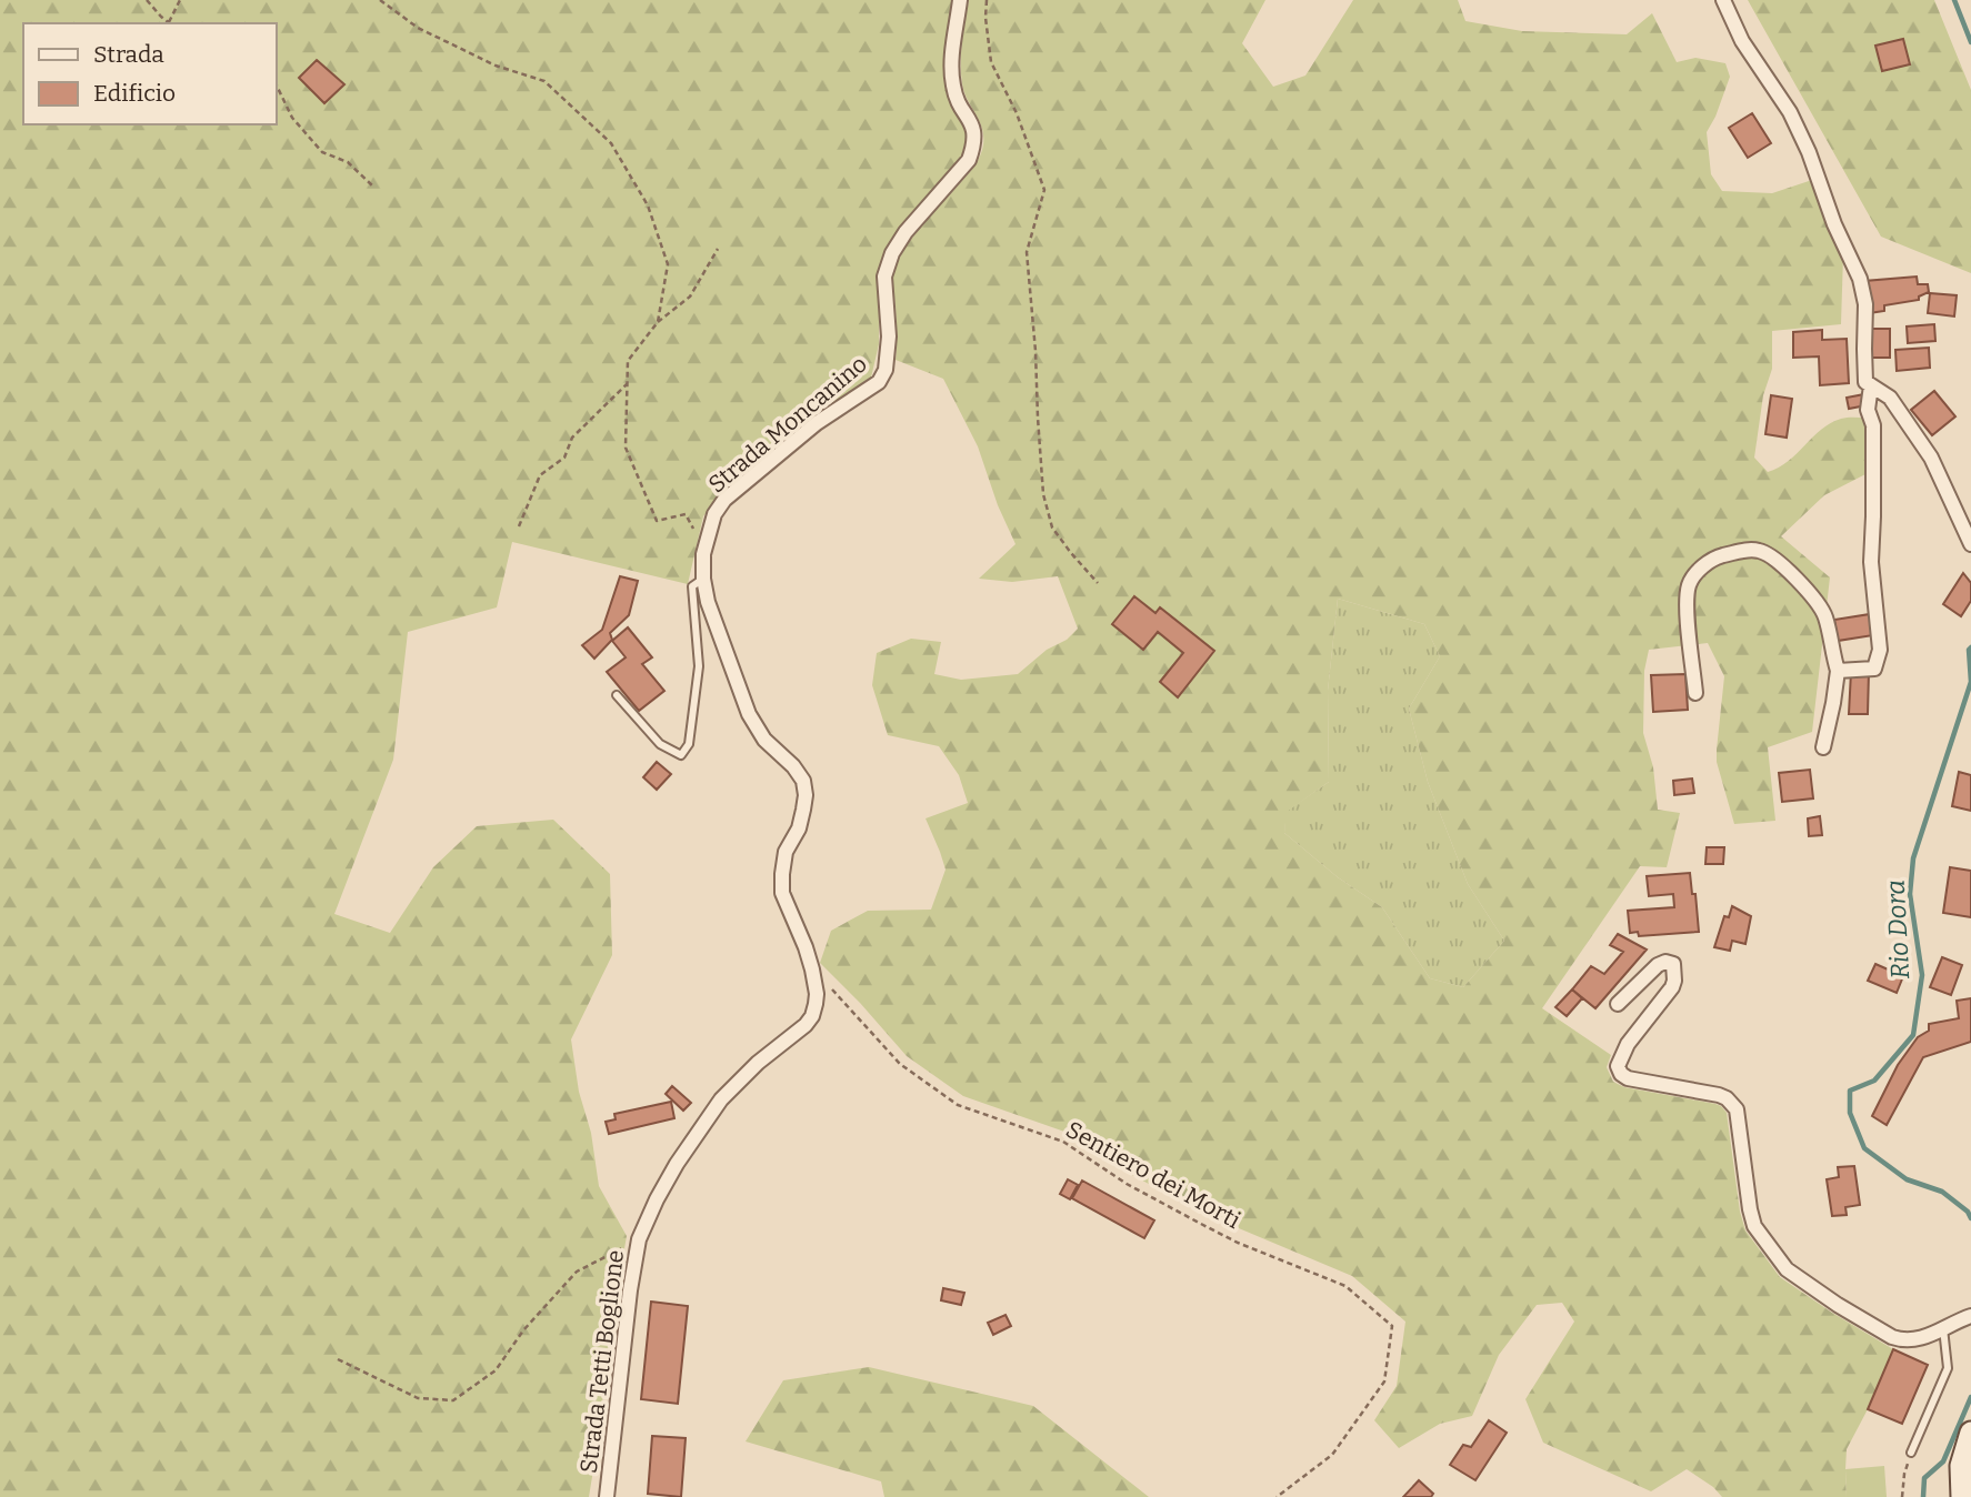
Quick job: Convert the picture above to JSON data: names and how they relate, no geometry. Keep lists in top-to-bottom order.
{
  "streets": {
    "street": ["Strada Moncanino", "Strada Tetti Boglione"],
    "path": ["Sentiero dei Morti"]
  },
  "crossings": [
    ["Strada Moncanino", "Sentiero dei Morti"],
    ["Strada Moncanino", "Strada Tetti Boglione"],
    ["Sentiero dei Morti", "Strada Tetti Boglione"]
  ],
  "water": ["Rio Dora"],
  "legend": ["Strada", "Edificio"]
}
